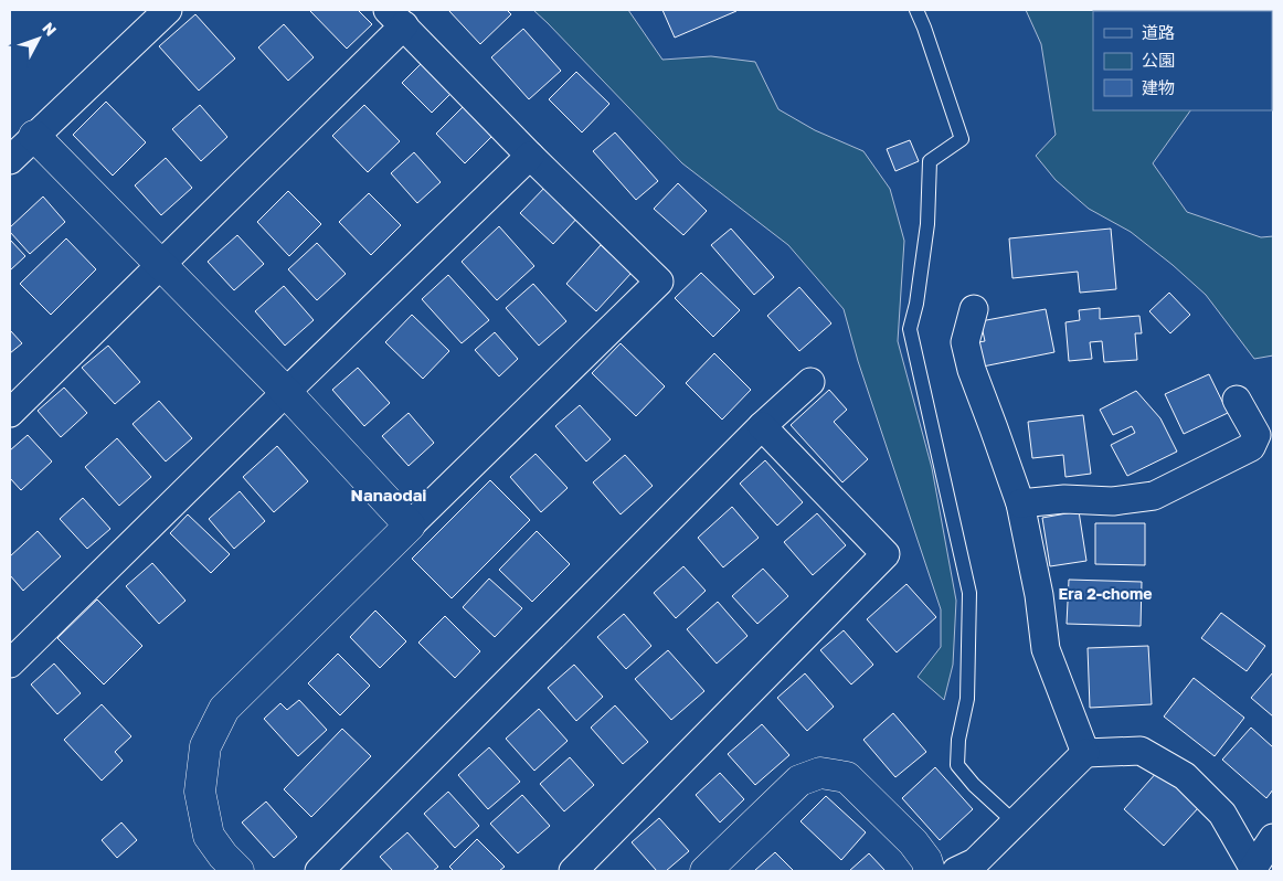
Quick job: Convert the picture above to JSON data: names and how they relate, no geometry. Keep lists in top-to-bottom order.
{
  "districts": ["Nanaodai", "Era 2-chome"],
  "legend": ["道路", "公園", "建物"],
  "north": "top right"
}
